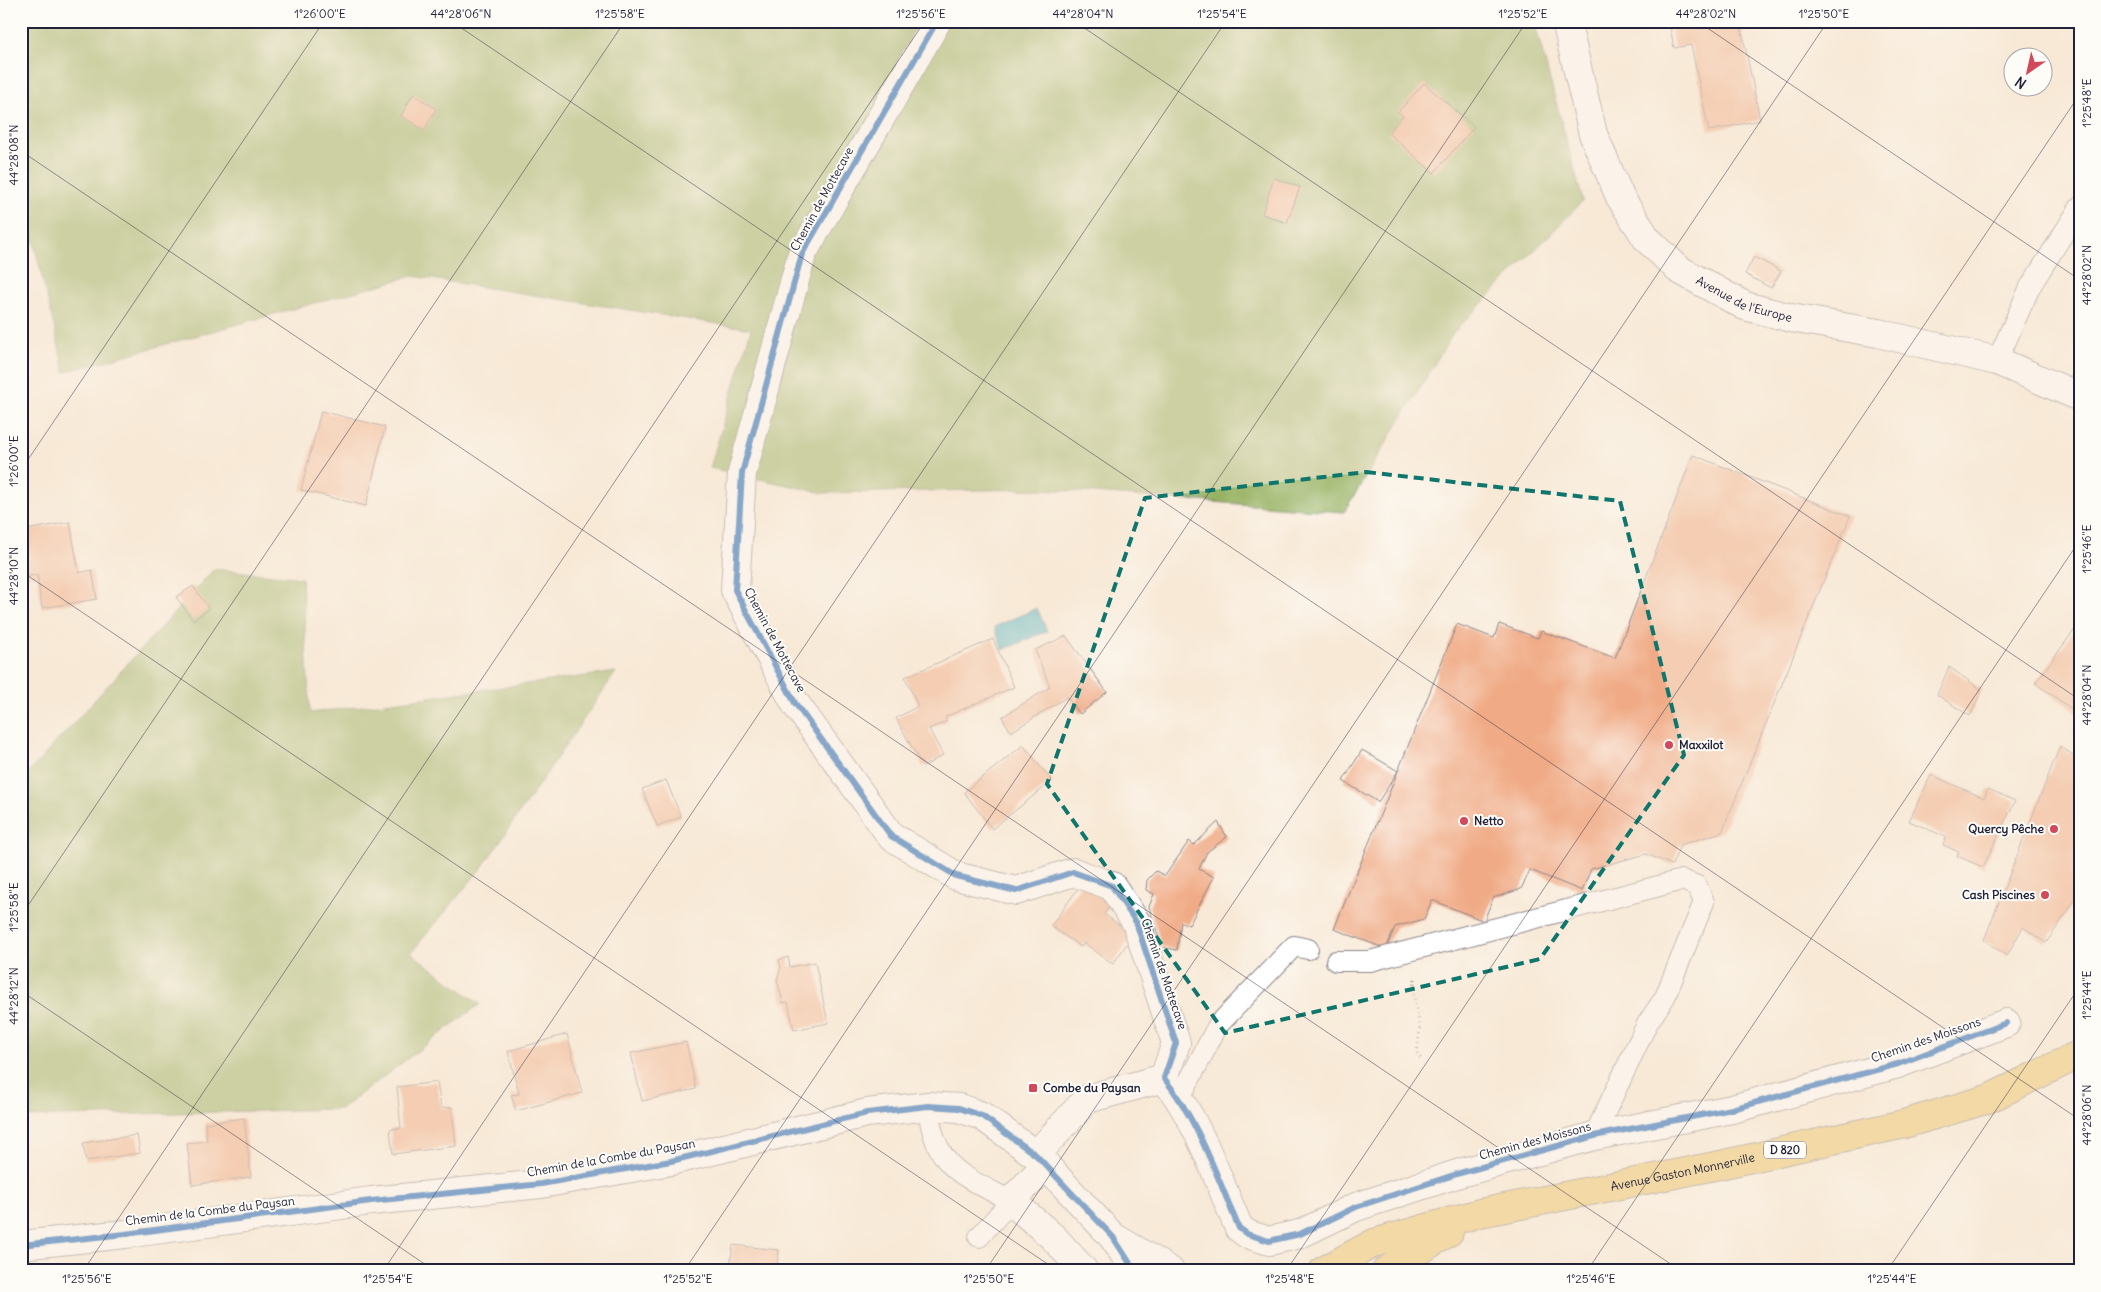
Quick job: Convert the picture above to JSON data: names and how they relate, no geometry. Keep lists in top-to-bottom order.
{
  "streets": {
    "main road": ["D 820", "Avenue Gaston Monnerville"],
    "street": [
      "Chemin de Mottecave",
      "Avenue de l'Europe",
      "Chemin des Moissons",
      "Chemin de la Combe du Paysan"
    ]
  },
  "crossings": [
    ["Chemin de Mottecave", "Chemin des Moissons"]
  ],
  "places": {
    "other": [
      "Maxxilot",
      "Netto",
      "Quercy Pêche",
      "Cash Piscines"
    ],
    "transit": ["Combe du Paysan"]
  },
  "north": "bottom left",
  "coordinates": [
    "1°26'00\"E",
    "44°28'06\"N",
    "1°25'58\"E",
    "1°25'56\"E",
    "44°28'04\"N",
    "1°25'54\"E",
    "1°25'52\"E",
    "44°28'02\"N",
    "1°25'50\"E",
    "1°25'48\"E",
    "44°28'08\"N",
    "1°25'46\"E",
    "44°28'10\"N",
    "1°25'44\"E",
    "44°28'12\"N"
  ]
}
